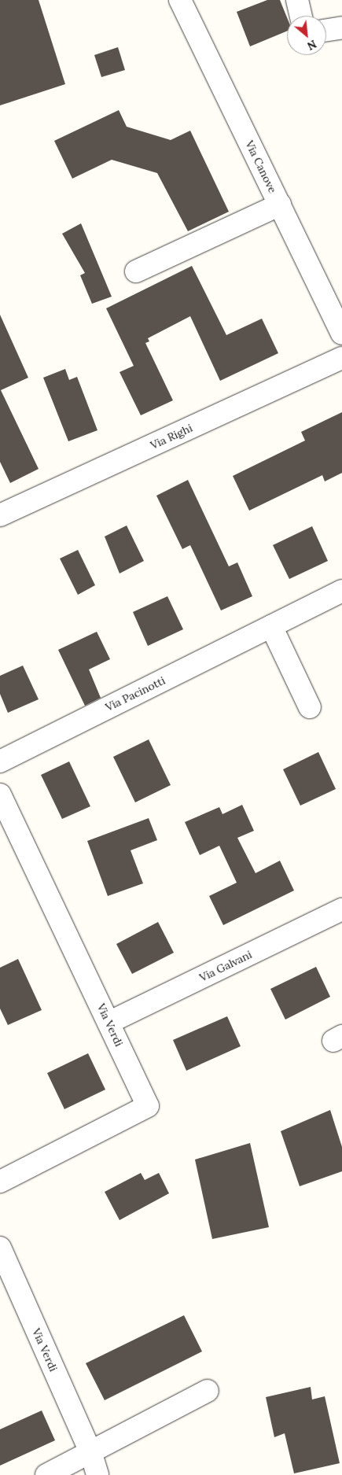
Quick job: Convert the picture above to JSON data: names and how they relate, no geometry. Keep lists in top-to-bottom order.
{
  "streets": {
    "street": [
      "Via Canove",
      "Via Righi",
      "Via Pacinotti",
      "Via Galvani",
      "Via Verdi"
    ]
  },
  "crossings": [
    ["Via Galvani", "Via Verdi"]
  ],
  "north": "bottom right"
}
